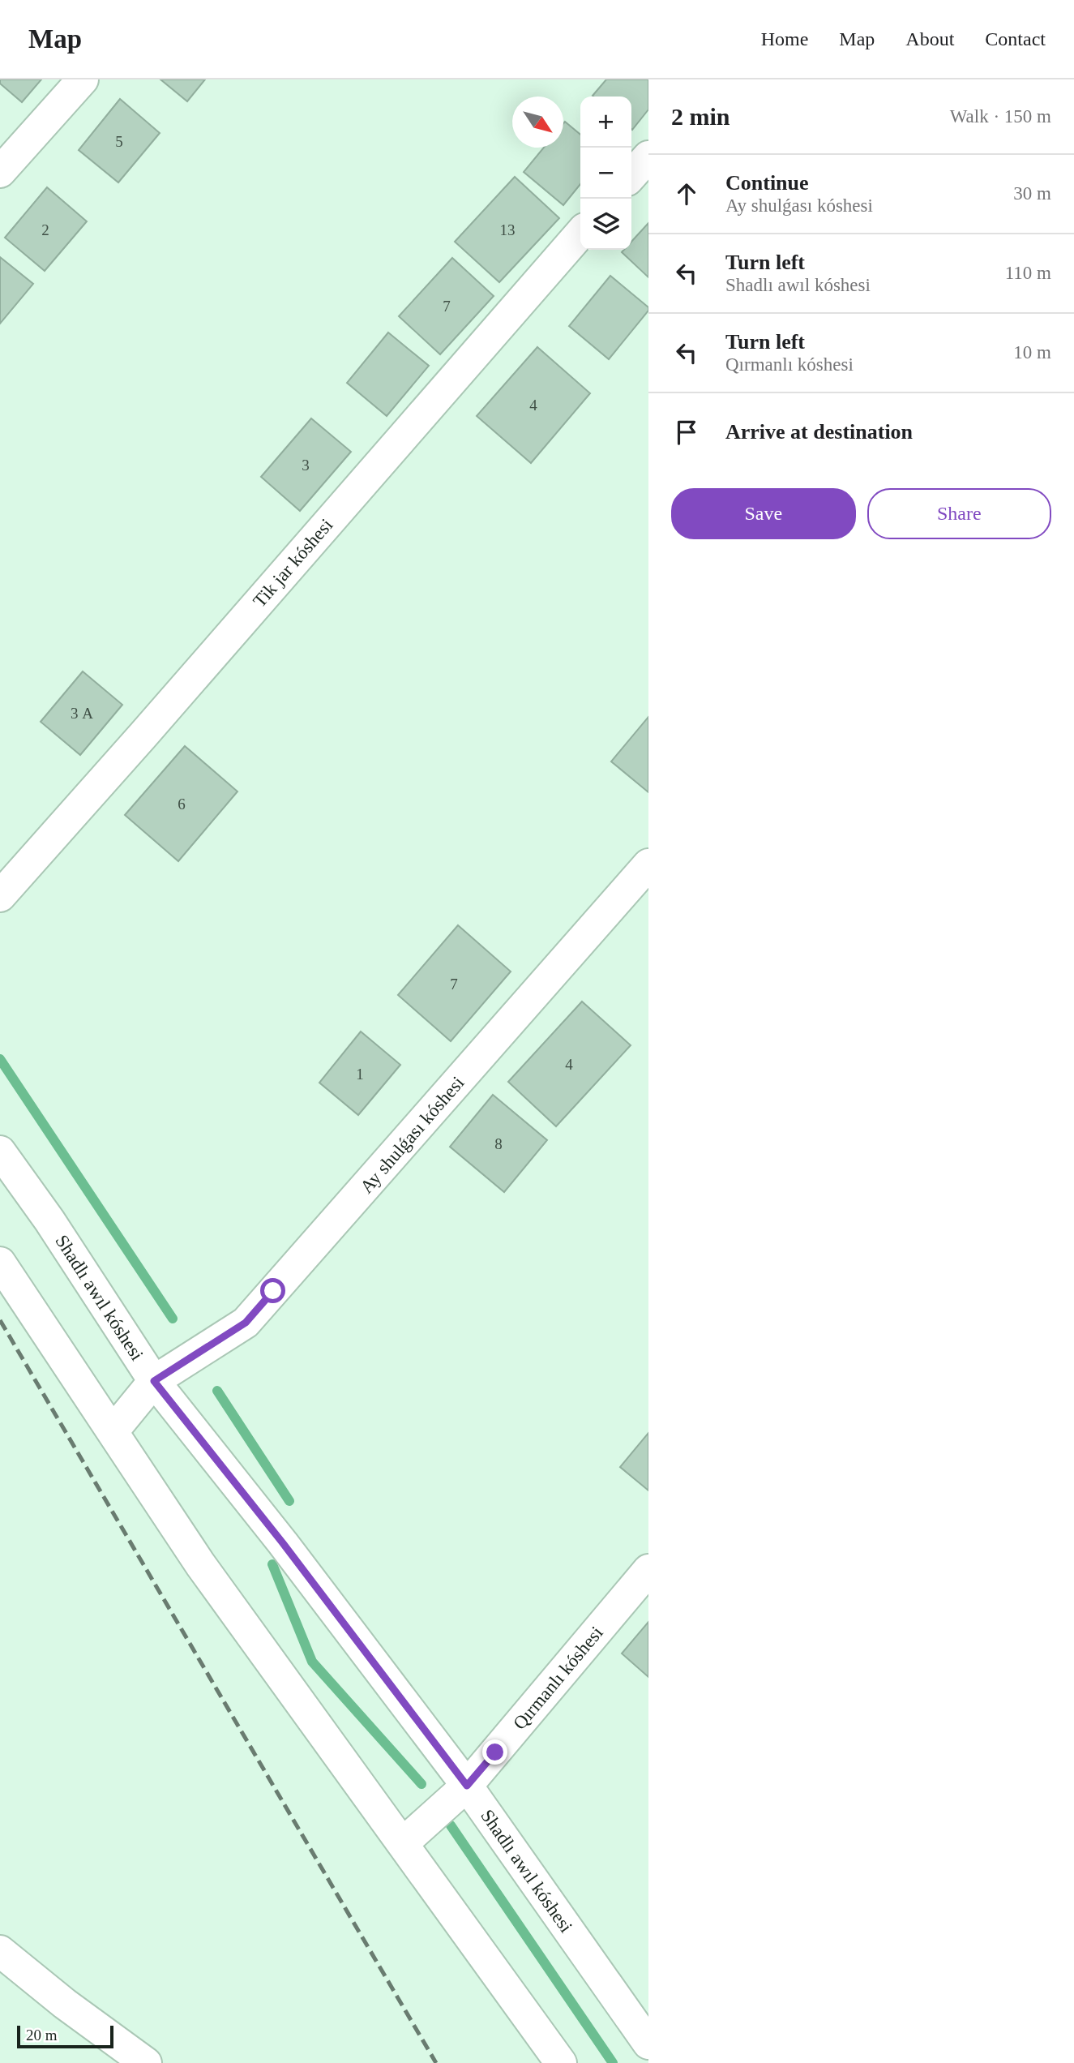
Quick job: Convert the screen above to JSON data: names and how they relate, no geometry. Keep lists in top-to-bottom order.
{
  "streets": {
    "street": [
      "Tik jar kóshesi",
      "Ay shulǵası kóshesi",
      "Shadlı awıl kóshesi",
      "Qırmanlı kóshesi"
    ]
  },
  "crossings": [
    ["Ay shulǵası kóshesi", "Shadlı awıl kóshesi"],
    ["Shadlı awıl kóshesi", "Qırmanlı kóshesi"]
  ],
  "house_numbers": [
    "5",
    "2",
    "13",
    "7",
    "4",
    "3",
    "3 А",
    "6",
    "7",
    "4",
    "1",
    "8"
  ],
  "scale_bar": "20 m",
  "north": "bottom right",
  "page": {
    "header": "Map",
    "nav": [
      "Home",
      "Map",
      "About",
      "Contact"
    ],
    "heading": ["2 min", "Walk · 150 m"],
    "map_buttons": ["+", "−"],
    "list": [
      ["Continue", "Ay shulǵası kóshesi", "30 m"],
      ["Turn left", "Shadlı awıl kóshesi", "110 m"],
      ["Turn left", "Qırmanlı kóshesi", "10 m"],
      "Arrive at destination"
    ],
    "buttons": ["Save", "Share"],
    "scale": "20 m"
  }
}
